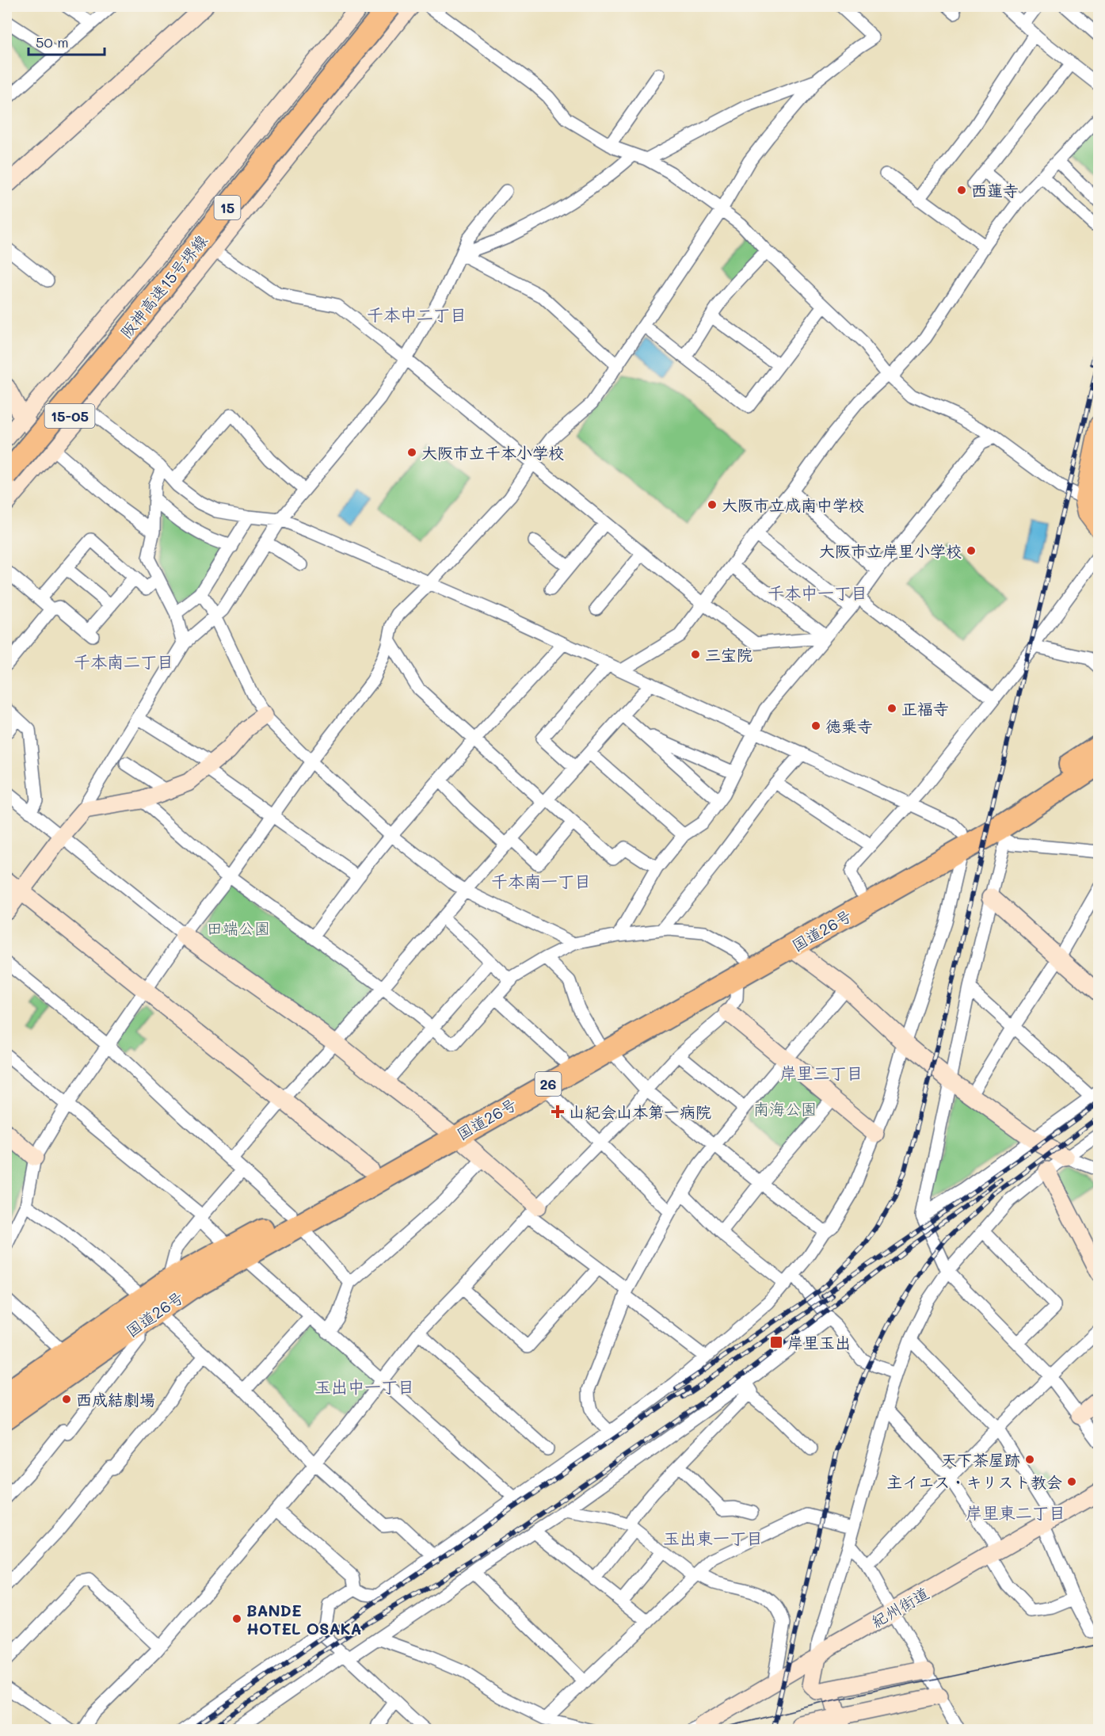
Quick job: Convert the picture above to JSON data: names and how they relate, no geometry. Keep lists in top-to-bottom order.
{
  "streets": {
    "highway": [
      "15",
      "阪神高速15号堺線",
      "15-05",
      "国道26号",
      "26"
    ],
    "street": ["紀州街道"]
  },
  "crossings": [
    ["阪神高速15号堺線", "15-05"]
  ],
  "districts": [
    "千本中二丁目",
    "千本中一丁目",
    "千本南二丁目",
    "千本南一丁目",
    "岸里三丁目",
    "玉出中一丁目",
    "岸里東二丁目",
    "玉出東一丁目"
  ],
  "parks": ["田端公園", "南海公園"],
  "places": {
    "other": [
      "西蓮寺",
      "大阪市立千本小学校",
      "大阪市立成南中学校",
      "大阪市立岸里小学校",
      "三宝院",
      "正福寺",
      "徳乗寺",
      "西成結劇場",
      "天下茶屋跡",
      "主イエス・キリスト教会",
      "BANDE HOTEL OSAKA"
    ],
    "health": ["山紀会山本第一病院"],
    "transit": ["岸里玉出"]
  },
  "scale_bar": "50 m"
}
